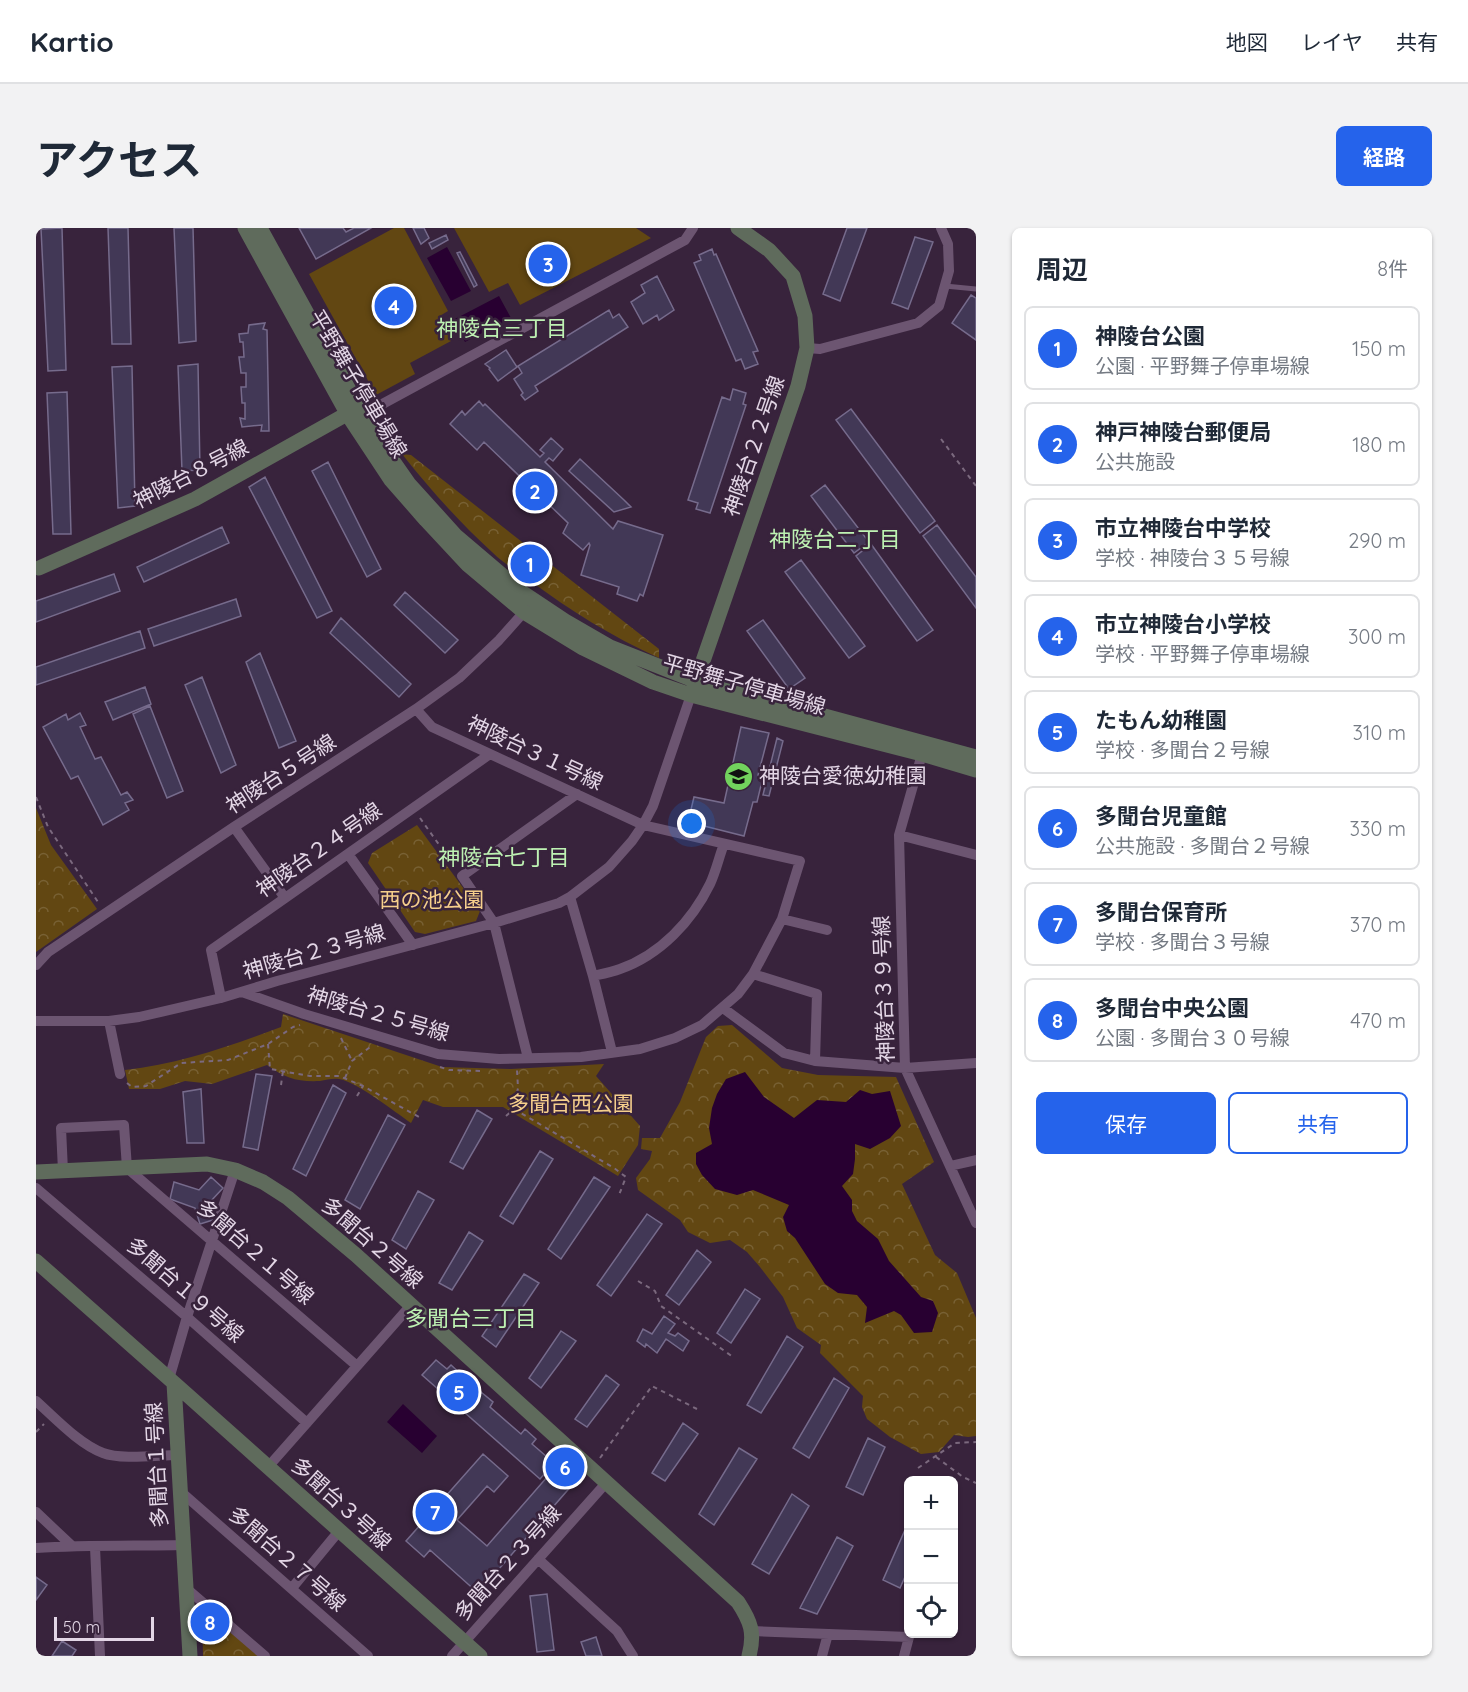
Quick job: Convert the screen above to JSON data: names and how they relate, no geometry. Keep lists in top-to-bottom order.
{
  "streets": {
    "street": [
      "平野舞子停車場線",
      "神陵台２２号線",
      "神陵台８号線",
      "神陵台３１号線",
      "神陵台５号線",
      "神陵台２４号線",
      "神陵台２３号線",
      "神陵台３９号線",
      "神陵台２５号線",
      "多聞台２号線",
      "多聞台２１号線",
      "多聞台１９号線",
      "多聞台１号線",
      "多聞台３号線",
      "多聞台２７号線",
      "多聞台２３号線"
    ]
  },
  "crossings": [
    ["平野舞子停車場線", "神陵台２２号線"],
    ["平野舞子停車場線", "神陵台８号線"],
    ["平野舞子停車場線", "神陵台５号線"],
    ["平野舞子停車場線", "神陵台２３号線"],
    ["平野舞子停車場線", "神陵台３９号線"],
    ["神陵台２２号線", "神陵台２３号線"],
    ["神陵台３１号線", "神陵台５号線"],
    ["神陵台３１号線", "神陵台２４号線"],
    ["神陵台３１号線", "神陵台２３号線"],
    ["神陵台３１号線", "神陵台２５号線"],
    ["神陵台２４号線", "神陵台２３号線"],
    ["神陵台２３号線", "神陵台２５号線"],
    ["多聞台２号線", "多聞台２１号線"],
    ["多聞台２号線", "多聞台２３号線"],
    ["多聞台１号線", "多聞台３号線"],
    ["多聞台１号線", "多聞台２７号線"],
    ["多聞台３号線", "多聞台２３号線"]
  ],
  "districts": [
    "神陵台三丁目",
    "神陵台二丁目",
    "神陵台七丁目",
    "多聞台三丁目"
  ],
  "parks": ["西の池公園", "多聞台西公園"],
  "places": {
    "school or university": ["神陵台愛徳幼稚園"]
  },
  "scale_bar": "50 m",
  "page": {
    "header": "Kartio",
    "nav": ["地図", "レイヤ", "共有"],
    "title": "アクセス",
    "buttons": [
      "経路",
      ["保存", "共有"]
    ],
    "heading": ["周辺", "8件"],
    "pins": [
      "3",
      "4",
      "2",
      "1",
      "5",
      "6",
      "7",
      "8"
    ],
    "list": [
      {
        "mark": "1",
        "name": "神陵台公園",
        "note": "公園 · 平野舞子停車場線",
        "value": "150 m"
      },
      {
        "mark": "2",
        "name": "神戸神陵台郵便局",
        "note": "公共施設",
        "value": "180 m"
      },
      {
        "mark": "3",
        "name": "市立神陵台中学校",
        "note": "学校 · 神陵台３５号線",
        "value": "290 m"
      },
      {
        "mark": "4",
        "name": "市立神陵台小学校",
        "note": "学校 · 平野舞子停車場線",
        "value": "300 m"
      },
      {
        "mark": "5",
        "name": "たもん幼稚園",
        "note": "学校 · 多聞台２号線",
        "value": "310 m"
      },
      {
        "mark": "6",
        "name": "多聞台児童館",
        "note": "公共施設 · 多聞台２号線",
        "value": "330 m"
      },
      {
        "mark": "7",
        "name": "多聞台保育所",
        "note": "学校 · 多聞台３号線",
        "value": "370 m"
      },
      {
        "mark": "8",
        "name": "多聞台中央公園",
        "note": "公園 · 多聞台３０号線",
        "value": "470 m"
      }
    ],
    "map_buttons": ["+", "−"],
    "scale": "50 m"
  }
}
